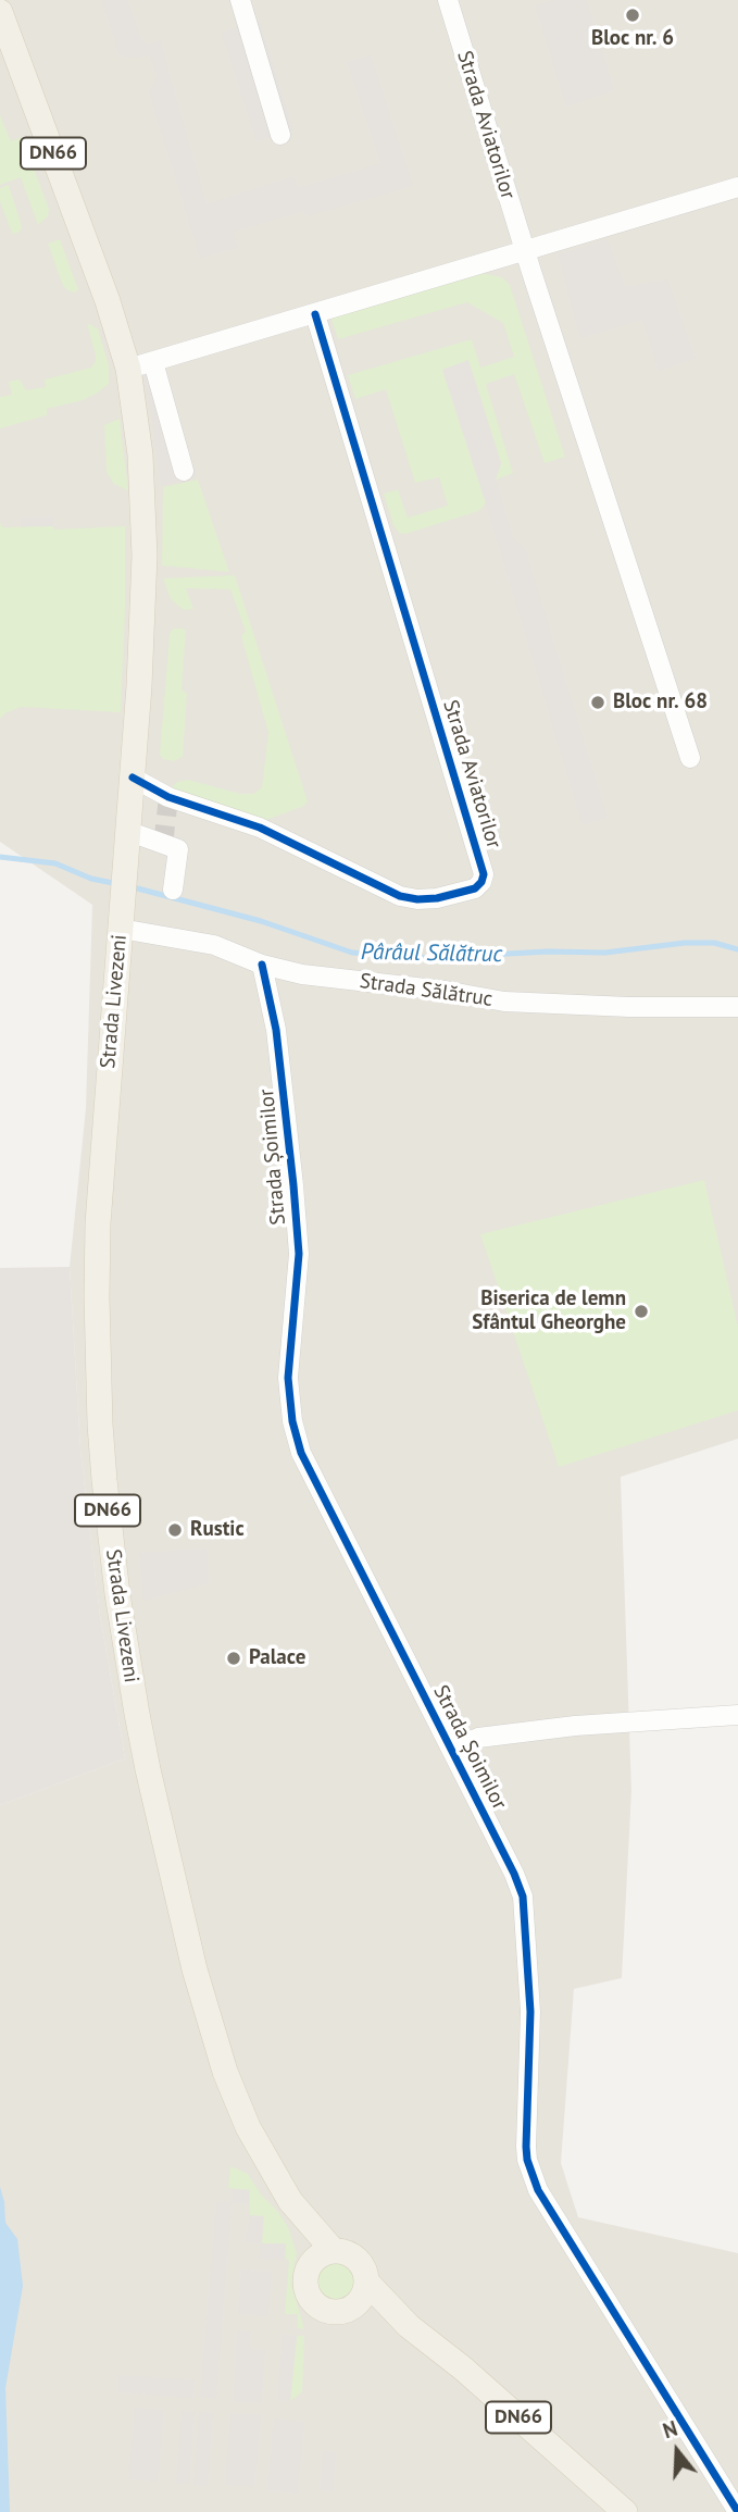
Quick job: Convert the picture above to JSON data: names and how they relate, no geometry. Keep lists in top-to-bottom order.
{
  "streets": {
    "main road": ["DN66", "Strada Livezeni"],
    "street": ["Strada Aviatorilor", "Strada Sălătruc", "Strada Șoimilor"]
  },
  "crossings": [
    ["Strada Aviatorilor", "DN66"],
    ["DN66", "Strada Sălătruc"],
    ["DN66", "Strada Livezeni"],
    ["Strada Sălătruc", "Strada Livezeni"],
    ["Strada Sălătruc", "Strada Șoimilor"]
  ],
  "water": ["Pârâul Sălătruc"],
  "places": [
    "Bloc nr. 6",
    "Bloc nr. 68",
    "Biserica de lemn Sfântul Gheorghe",
    "Rustic",
    "Palace"
  ],
  "north": "top"
}
